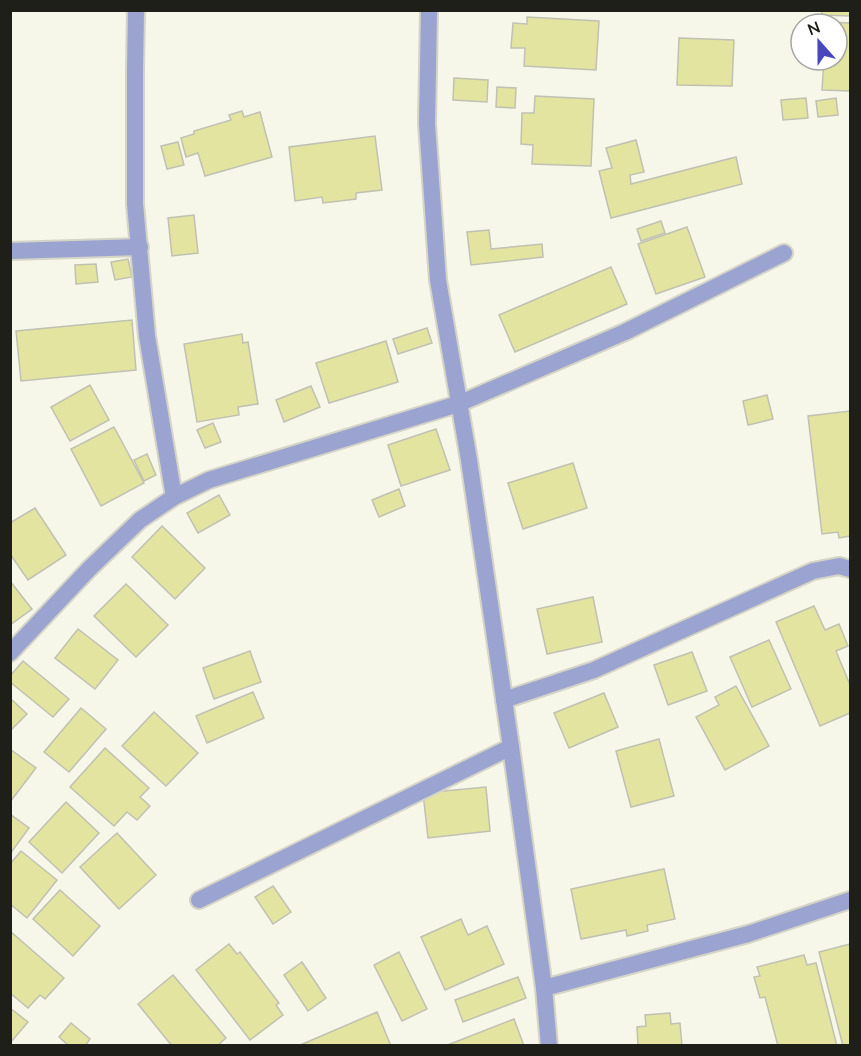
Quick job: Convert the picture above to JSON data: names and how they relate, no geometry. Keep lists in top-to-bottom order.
{
  "north": "top"
}
